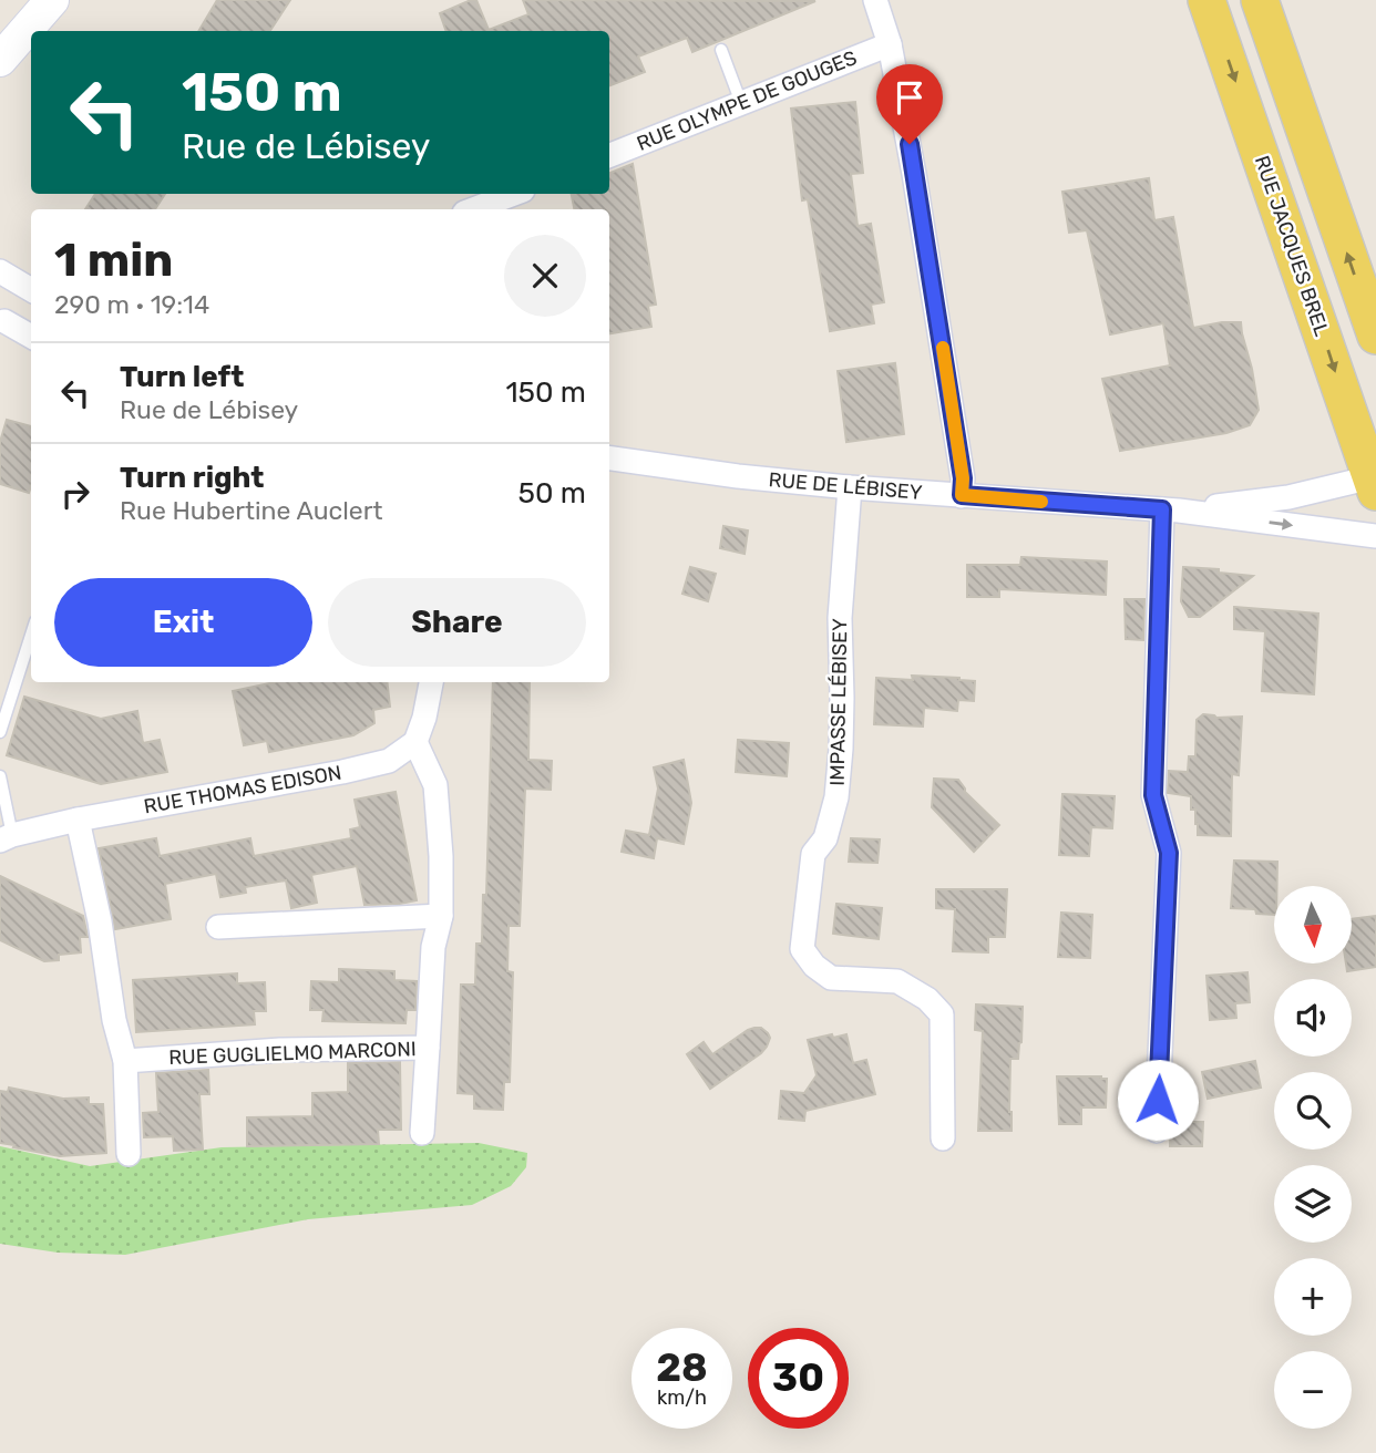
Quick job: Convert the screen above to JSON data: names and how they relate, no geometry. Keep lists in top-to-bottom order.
{
  "streets": {
    "main road": ["RUE JACQUES BREL"],
    "street": [
      "RUE OLYMPE DE GOUGES",
      "RUE DE LÉBISEY",
      "IMPASSE LÉBISEY",
      "RUE THOMAS EDISON",
      "RUE GUGLIELMO MARCONI"
    ]
  },
  "crossings": [
    ["RUE JACQUES BREL", "RUE DE LÉBISEY"],
    ["RUE DE LÉBISEY", "IMPASSE LÉBISEY"],
    ["RUE THOMAS EDISON", "RUE GUGLIELMO MARCONI"]
  ],
  "north": "bottom",
  "page": {
    "turn": ["150 m", "Rue de Lébisey"],
    "heading": ["1 min", "290 m · 19:14"],
    "list": [
      {
        "name": "Turn left",
        "note": "Rue de Lébisey",
        "value": "150 m"
      },
      {
        "name": "Turn right",
        "note": "Rue Hubertine Auclert",
        "value": "50 m"
      }
    ],
    "buttons": ["Exit", "Share"],
    "map_buttons": ["+", "−"],
    "speed": "28 km/h",
    "limit": "30"
  }
}
